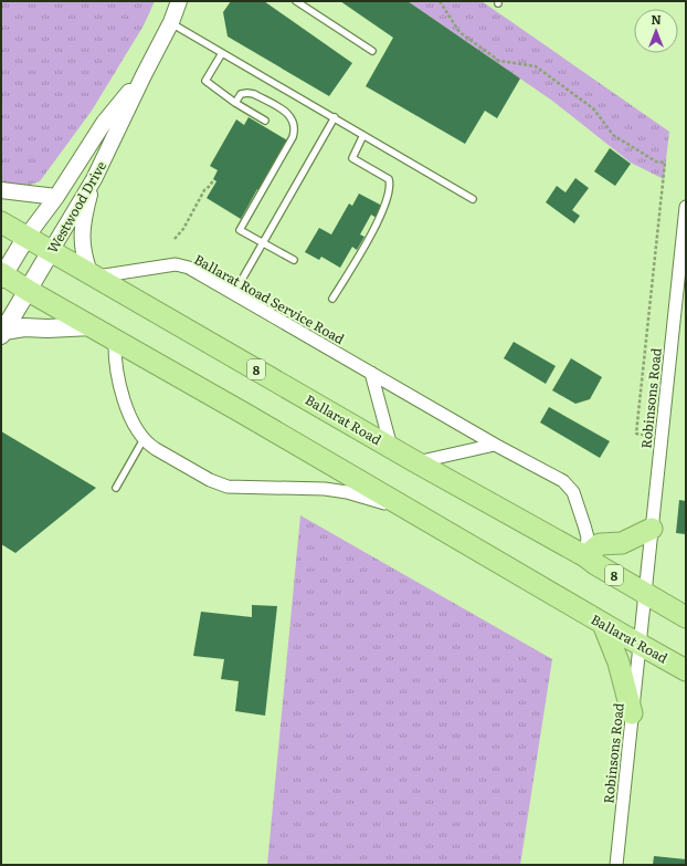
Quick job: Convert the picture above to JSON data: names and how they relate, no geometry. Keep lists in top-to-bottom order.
{
  "streets": {
    "highway": ["8", "Ballarat Road"],
    "main road": ["Westwood Drive"],
    "street": ["Ballarat Road Service Road", "Robinsons Road"]
  },
  "crossings": [
    ["Westwood Drive", "Ballarat Road"],
    ["Ballarat Road Service Road", "Ballarat Road"],
    ["Robinsons Road", "Ballarat Road"]
  ],
  "north": "top"
}
